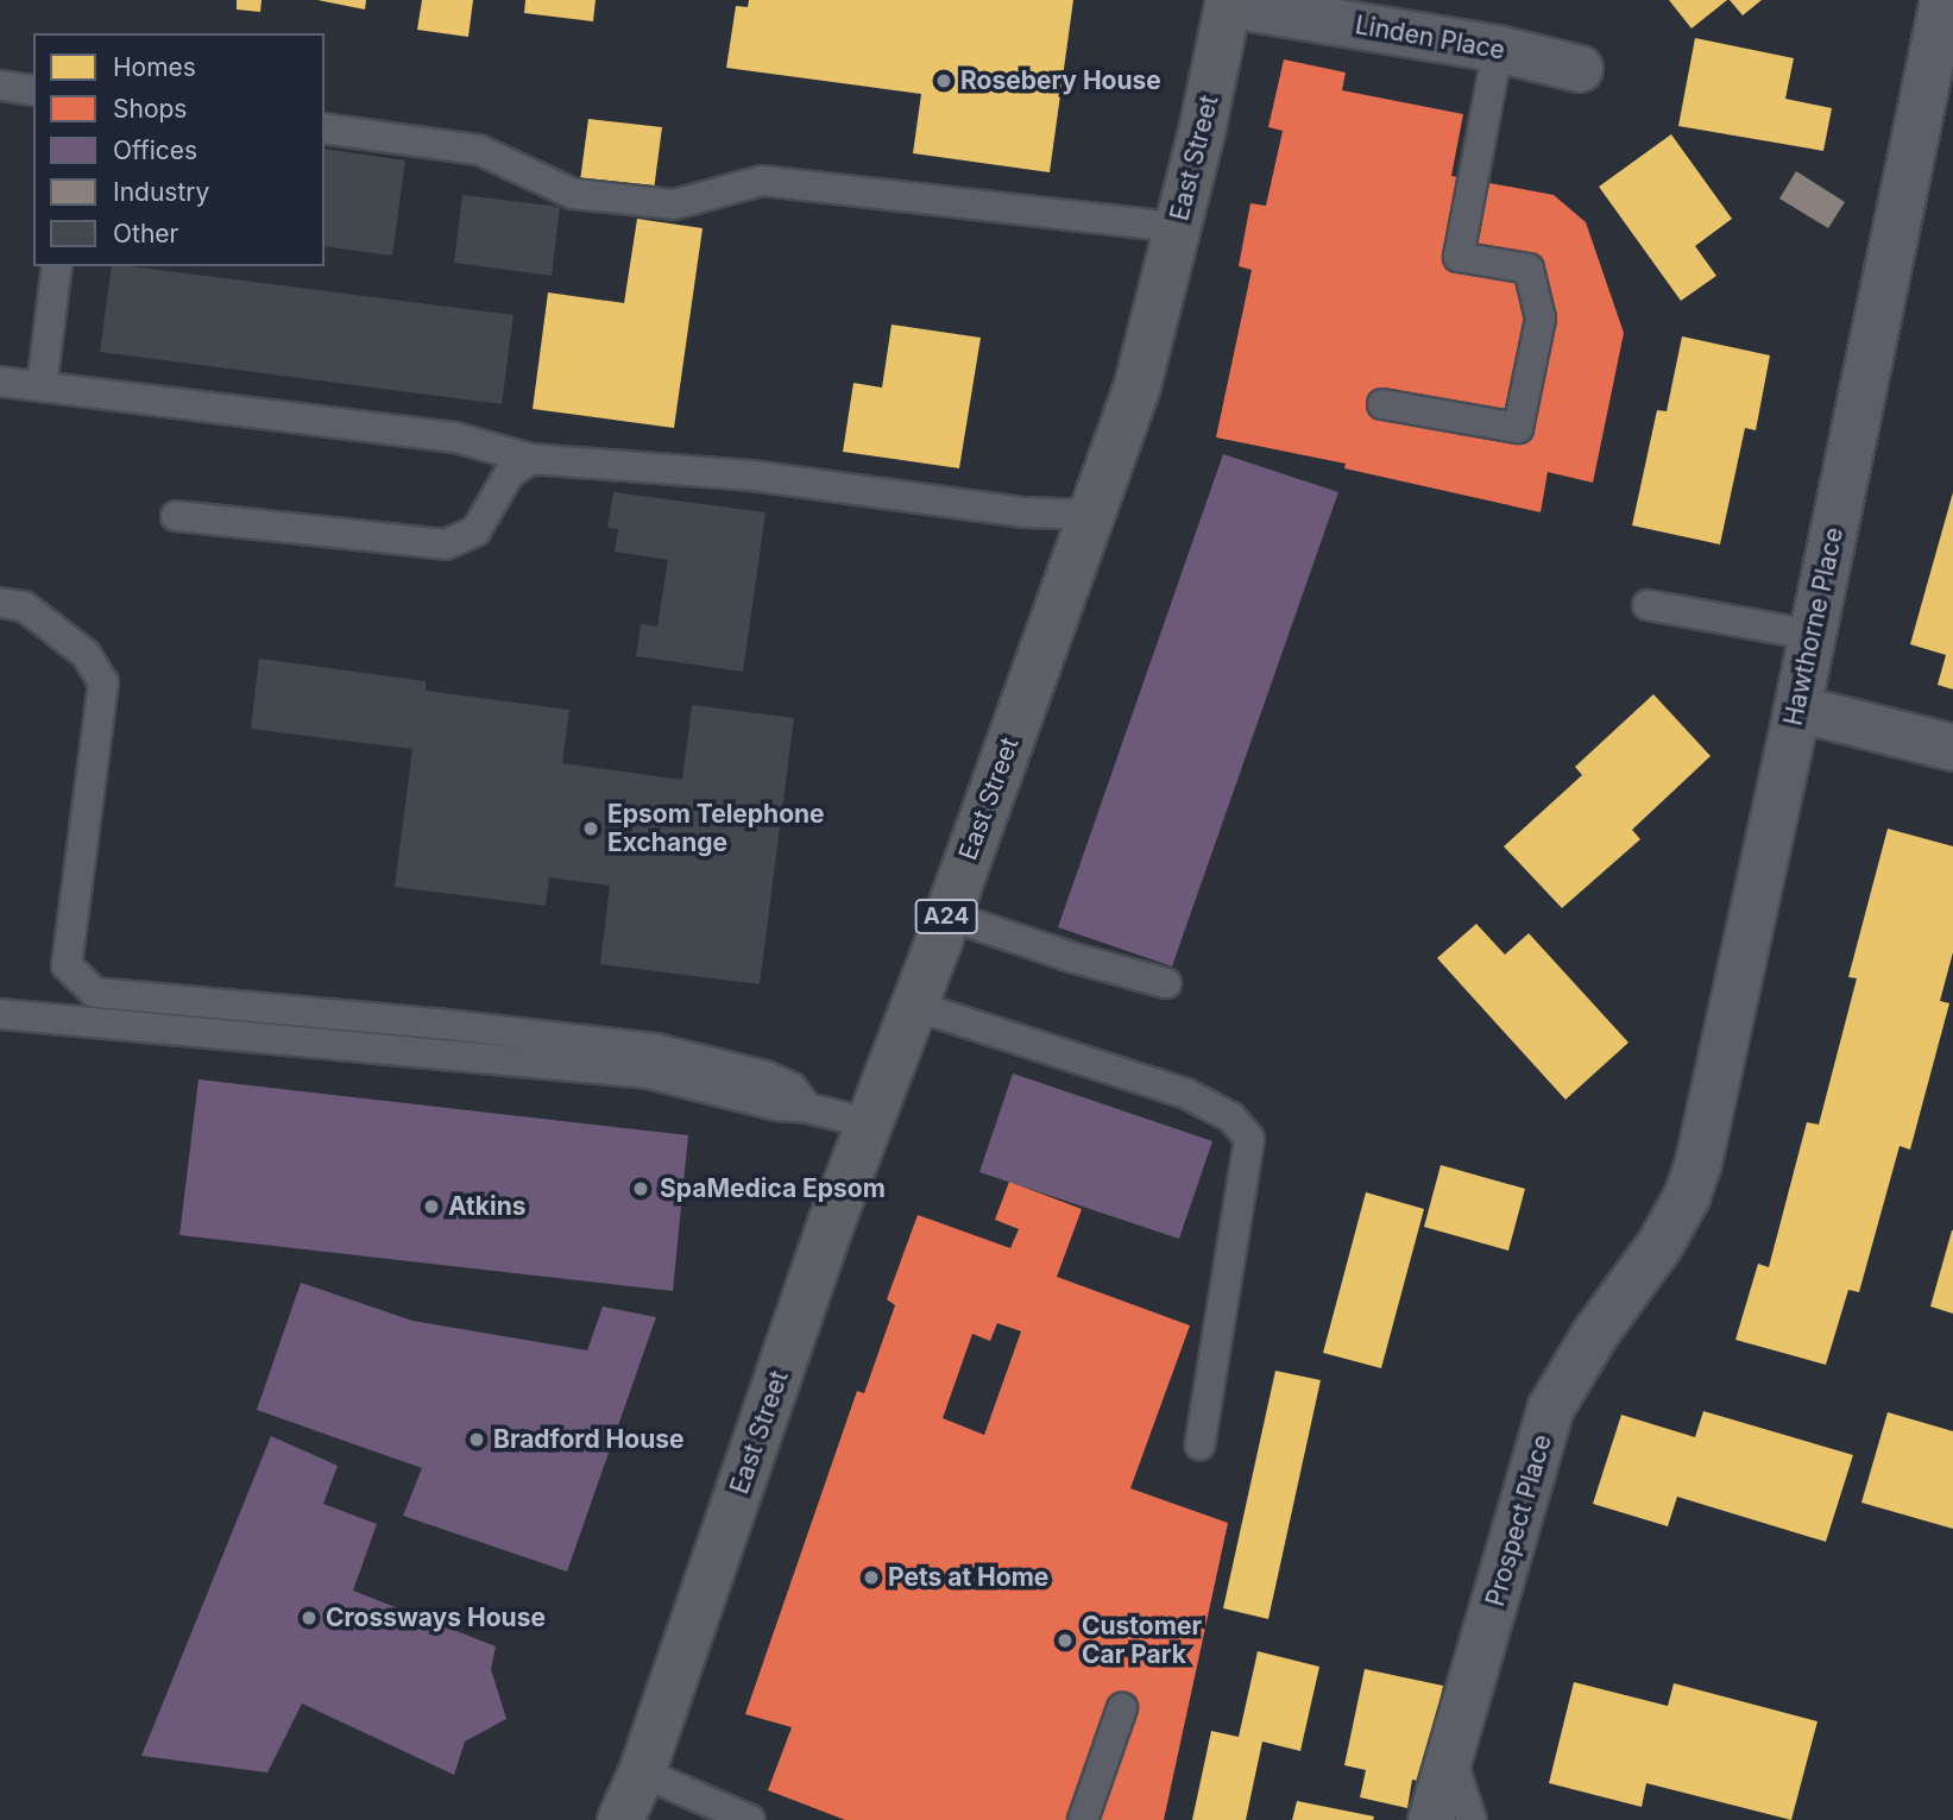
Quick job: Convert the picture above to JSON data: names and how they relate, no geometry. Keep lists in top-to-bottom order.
{
  "streets": {
    "highway": ["East Street", "A24"],
    "street": ["Linden Place", "Hawthorne Place", "Prospect Place"]
  },
  "crossings": [
    ["Linden Place", "East Street"],
    ["Hawthorne Place", "Prospect Place"]
  ],
  "places": [
    "Rosebery House",
    "Epsom Telephone Exchange",
    "SpaMedica Epsom",
    "Atkins",
    "Bradford House",
    "Pets at Home",
    "Crossways House",
    "Customer Car Park"
  ],
  "legend": [
    "Homes",
    "Shops",
    "Offices",
    "Industry",
    "Other"
  ]
}
